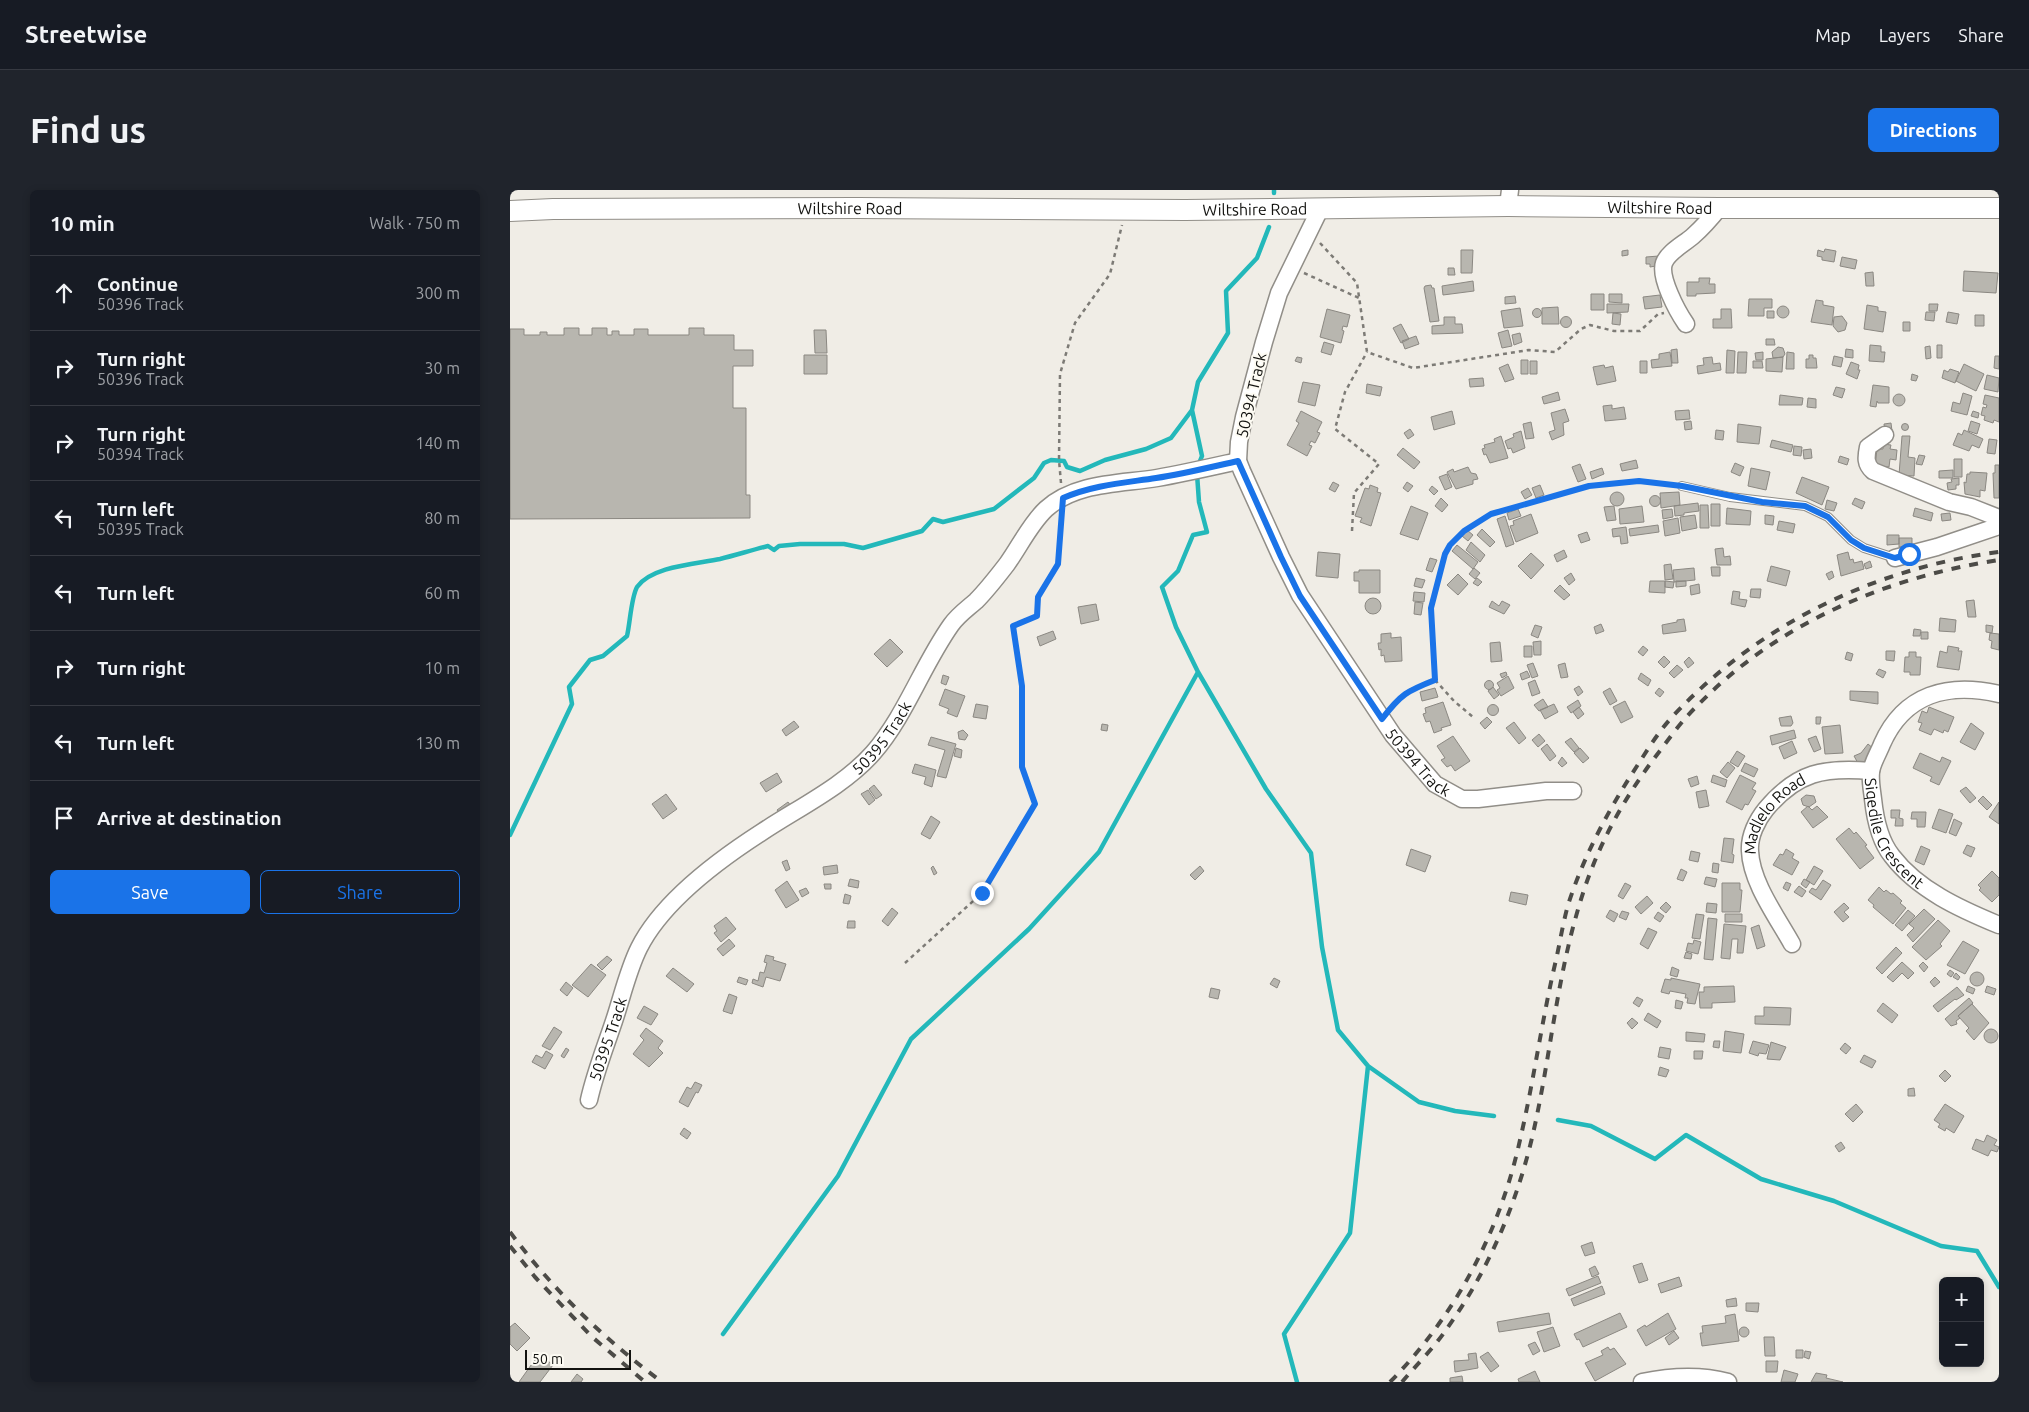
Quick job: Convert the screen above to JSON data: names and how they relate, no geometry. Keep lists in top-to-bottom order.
{
  "streets": {
    "street": [
      "Wiltshire Road",
      "50394 Track",
      "50395 Track",
      "Madlelo Road",
      "Siqedile Crescent"
    ]
  },
  "crossings": [
    ["Wiltshire Road", "50394 Track"],
    ["50394 Track", "50395 Track"],
    ["Madlelo Road", "Siqedile Crescent"]
  ],
  "scale_bar": "50 m",
  "page": {
    "header": "Streetwise",
    "nav": ["Map", "Layers", "Share"],
    "buttons": [
      "Directions",
      ["Save", "Share"]
    ],
    "title": "Find us",
    "heading": ["10 min", "Walk · 750 m"],
    "list": [
      ["Continue", "50396 Track", "300 m"],
      ["Turn right", "50396 Track", "30 m"],
      ["Turn right", "50394 Track", "140 m"],
      ["Turn left", "50395 Track", "80 m"],
      ["Turn left", "60 m"],
      ["Turn right", "10 m"],
      ["Turn left", "130 m"],
      "Arrive at destination"
    ],
    "map_buttons": ["+", "−"],
    "scale": "50 m"
  }
}
